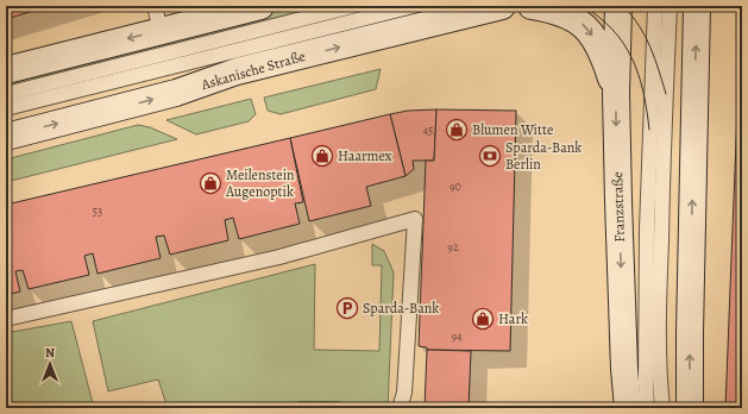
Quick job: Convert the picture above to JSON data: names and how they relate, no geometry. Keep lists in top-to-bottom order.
{
  "streets": {
    "main road": ["Askanische Straße", "Franzstraße"]
  },
  "places": {
    "shop": [
      "Blumen Witte",
      "Haarmex",
      "Meilenstein Augenoptik",
      "Hark"
    ],
    "bank": ["Sparda-Bank Berlin"],
    "parking": ["Sparda-Bank"]
  },
  "house_numbers": [
    "45",
    "90",
    "53",
    "92",
    "94"
  ],
  "north": "top"
}
